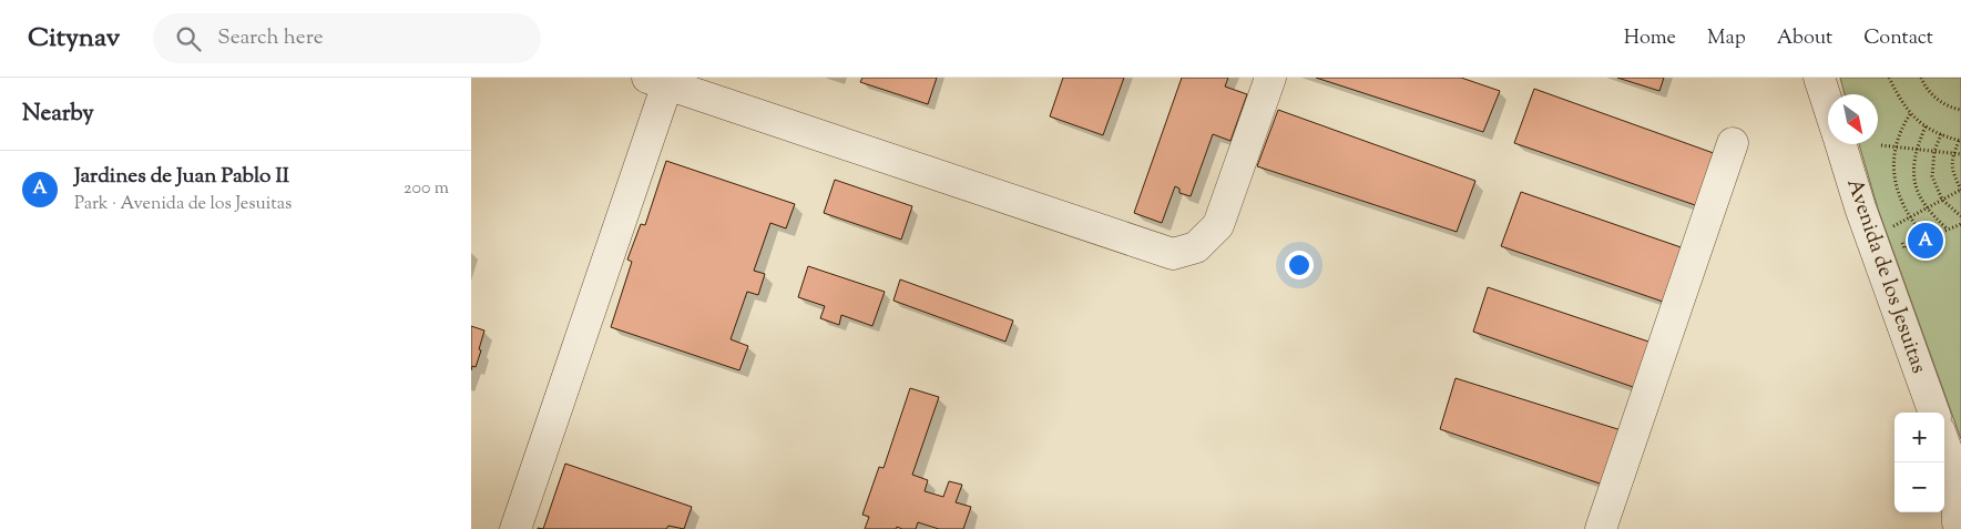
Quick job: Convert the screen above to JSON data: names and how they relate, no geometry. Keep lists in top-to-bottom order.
{
  "streets": {
    "street": ["Avenida de los Jesuitas"]
  },
  "north": "bottom right",
  "page": {
    "header": "Citynav",
    "search": "Search here",
    "nav": [
      "Home",
      "Map",
      "About",
      "Contact"
    ],
    "heading": "Nearby",
    "list": [
      {
        "mark": "A",
        "name": "Jardines de Juan Pablo II",
        "note": "Park · Avenida de los Jesuitas",
        "value": "200 m"
      }
    ],
    "pins": "A",
    "map_buttons": ["+", "−"]
  }
}
